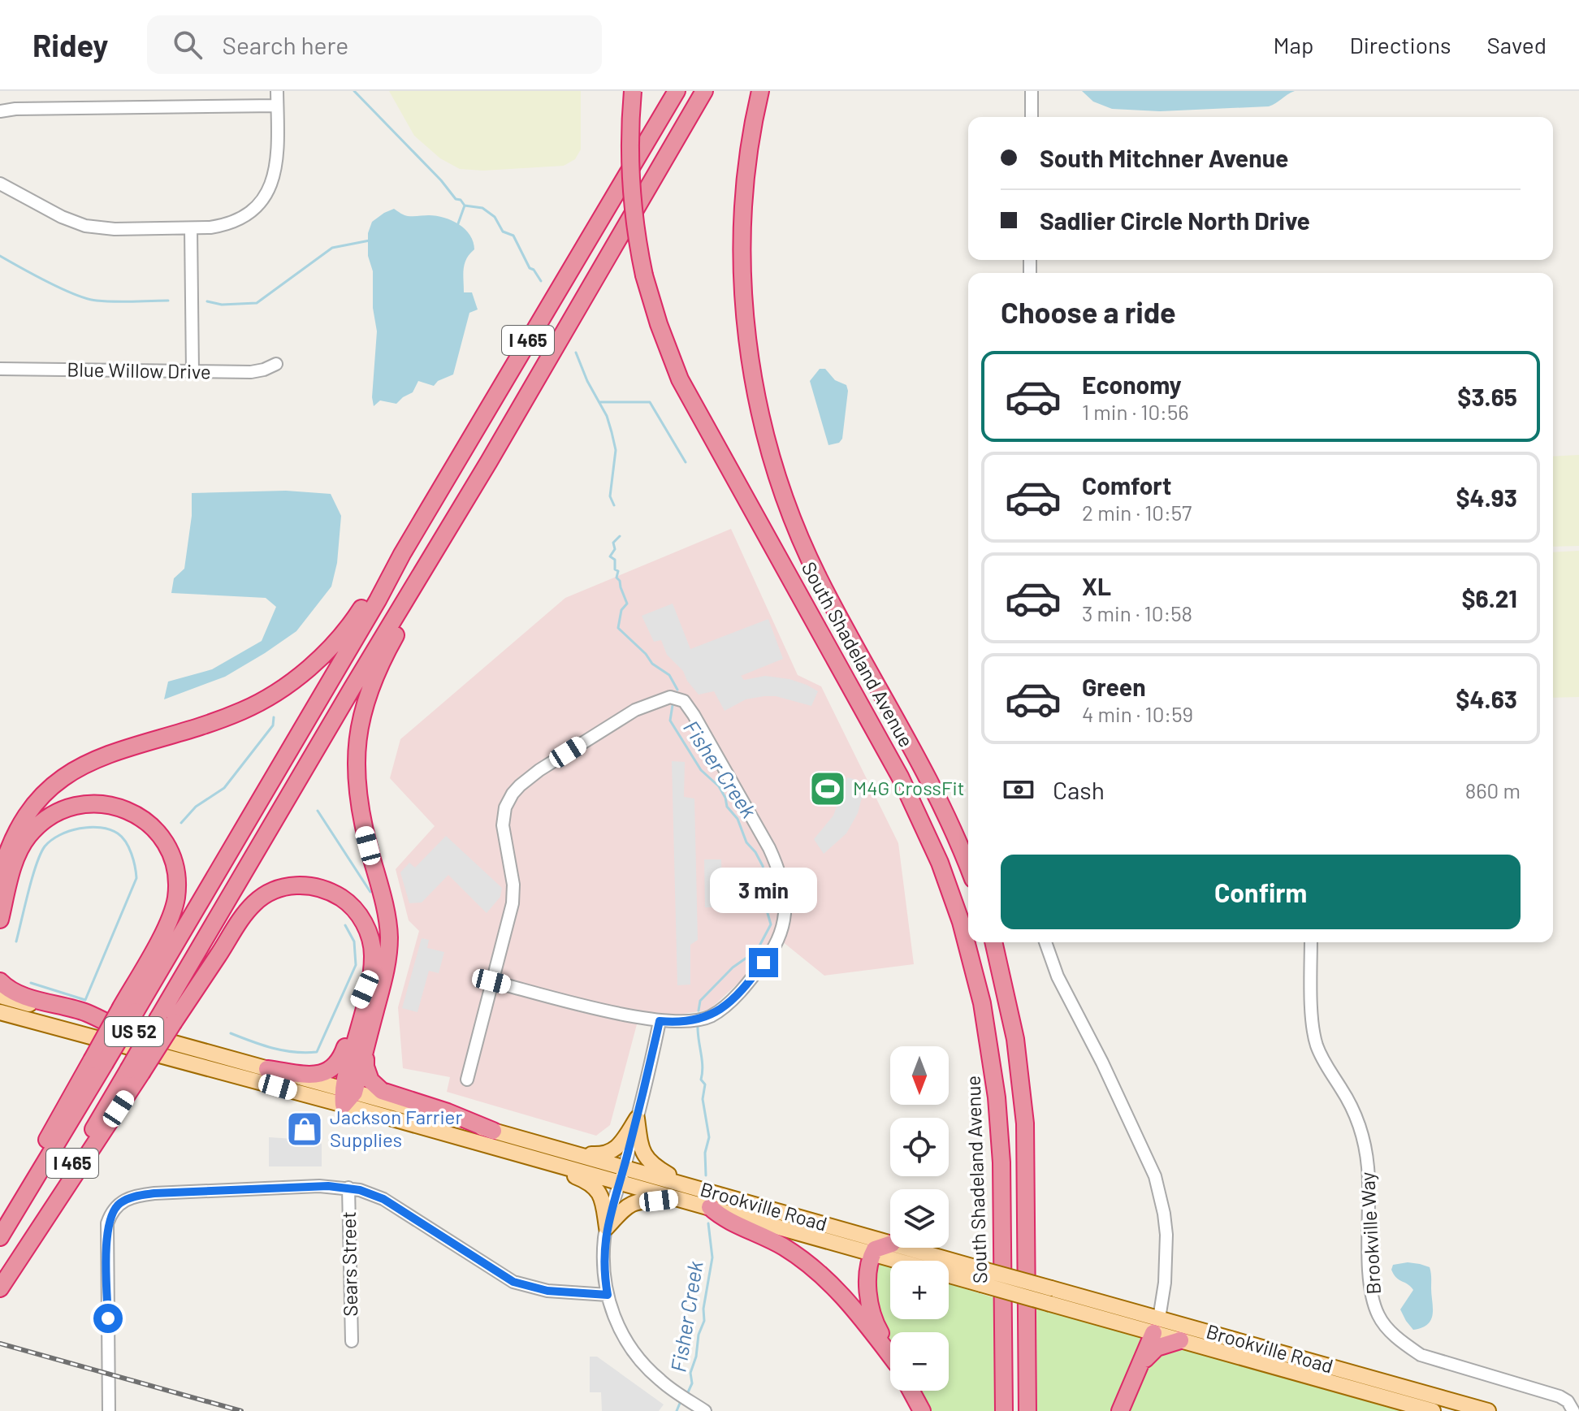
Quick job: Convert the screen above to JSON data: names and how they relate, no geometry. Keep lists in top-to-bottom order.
{
  "streets": {
    "highway": ["I 465", "South Shadeland Avenue", "US 52"],
    "main road": ["Brookville Road"],
    "street": ["Blue Willow Drive", "Brookville Way", "Sears Street"]
  },
  "crossings": [
    ["I 465", "US 52"],
    ["US 52", "Brookville Road"]
  ],
  "water": ["Fisher Creek"],
  "places": {
    "sports": ["M4G CrossFit"],
    "shop": ["Jackson Farrier Supplies"]
  },
  "north": "bottom",
  "page": {
    "header": "Ridey",
    "search": "Search here",
    "nav": ["Map", "Directions", "Saved"],
    "banner": ["South Mitchner Avenue", "Sadlier Circle North Drive"],
    "heading": "Choose a ride",
    "list": [
      {
        "name": "Economy",
        "note": "1 min · 10:56",
        "value": "$3.65"
      },
      {
        "name": "Comfort",
        "note": "2 min · 10:57",
        "value": "$4.93"
      },
      {
        "name": "XL",
        "note": "3 min · 10:58",
        "value": "$6.21"
      },
      {
        "name": "Green",
        "note": "4 min · 10:59",
        "value": "$4.63"
      }
    ],
    "pay": ["Cash", "860 m"],
    "buttons": "Confirm",
    "bubble": "3 min",
    "map_buttons": ["+", "−"]
  }
}
